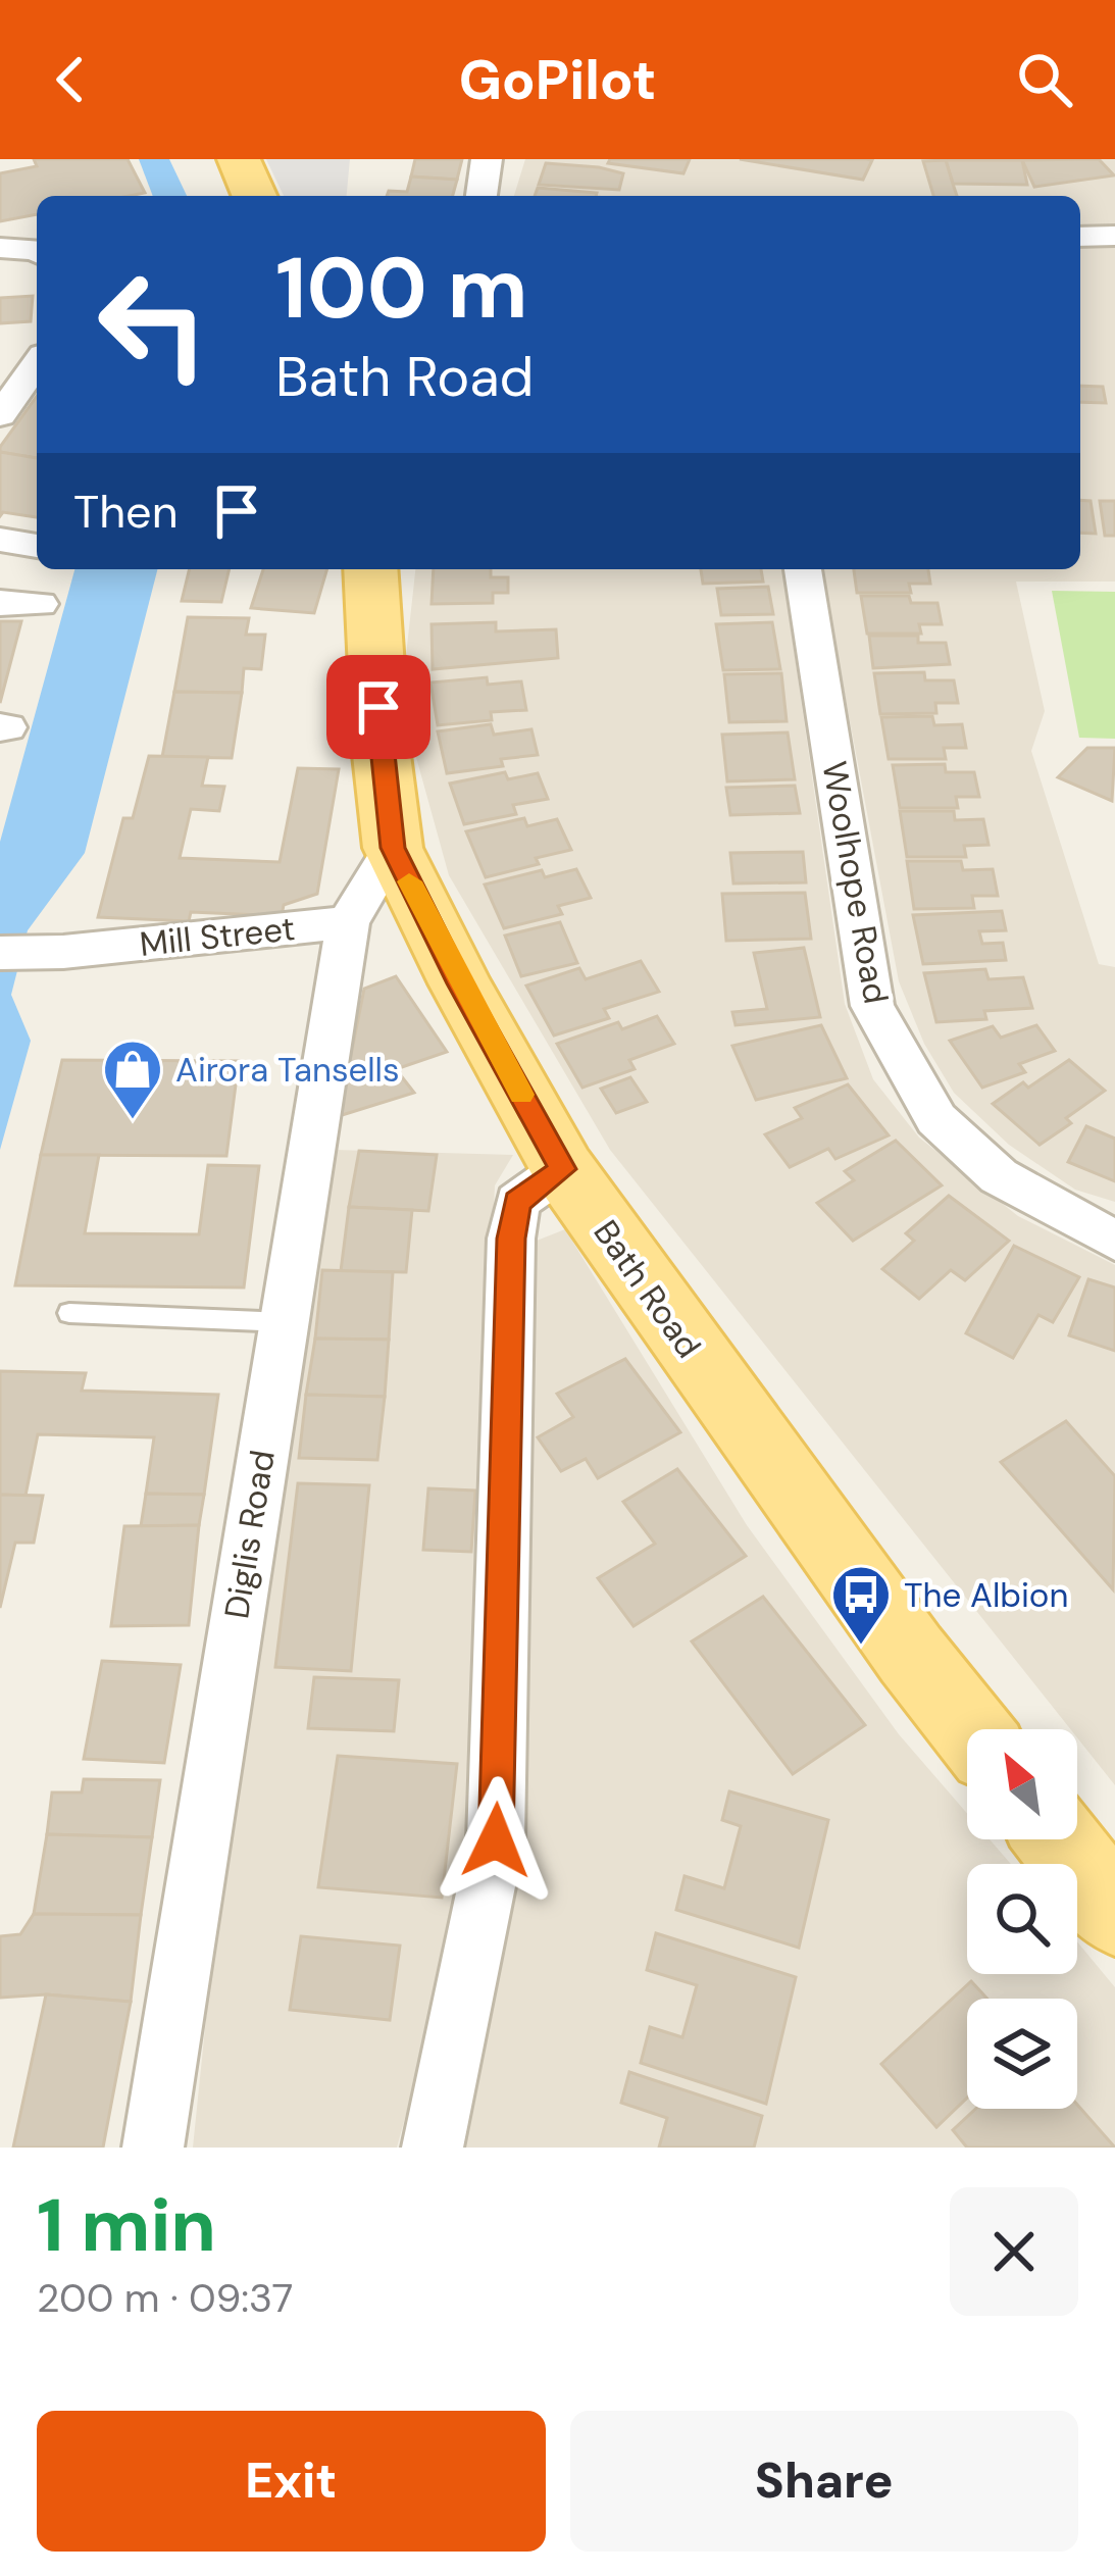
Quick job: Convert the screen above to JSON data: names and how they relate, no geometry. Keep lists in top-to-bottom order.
{
  "streets": {
    "main road": ["Bath Road"],
    "street": ["Woolhope Road", "Mill Street", "Diglis Road"]
  },
  "crossings": [
    ["Mill Street", "Diglis Road"]
  ],
  "places": {
    "shop": ["Airora Tansells"],
    "bus stop": ["The Albion"]
  },
  "north": "top left",
  "page": {
    "header": "GoPilot",
    "turn": ["100 m", "Bath Road"],
    "then": "Then",
    "heading": ["1 min", "200 m · 09:37"],
    "buttons": ["Exit", "Share"]
  }
}
